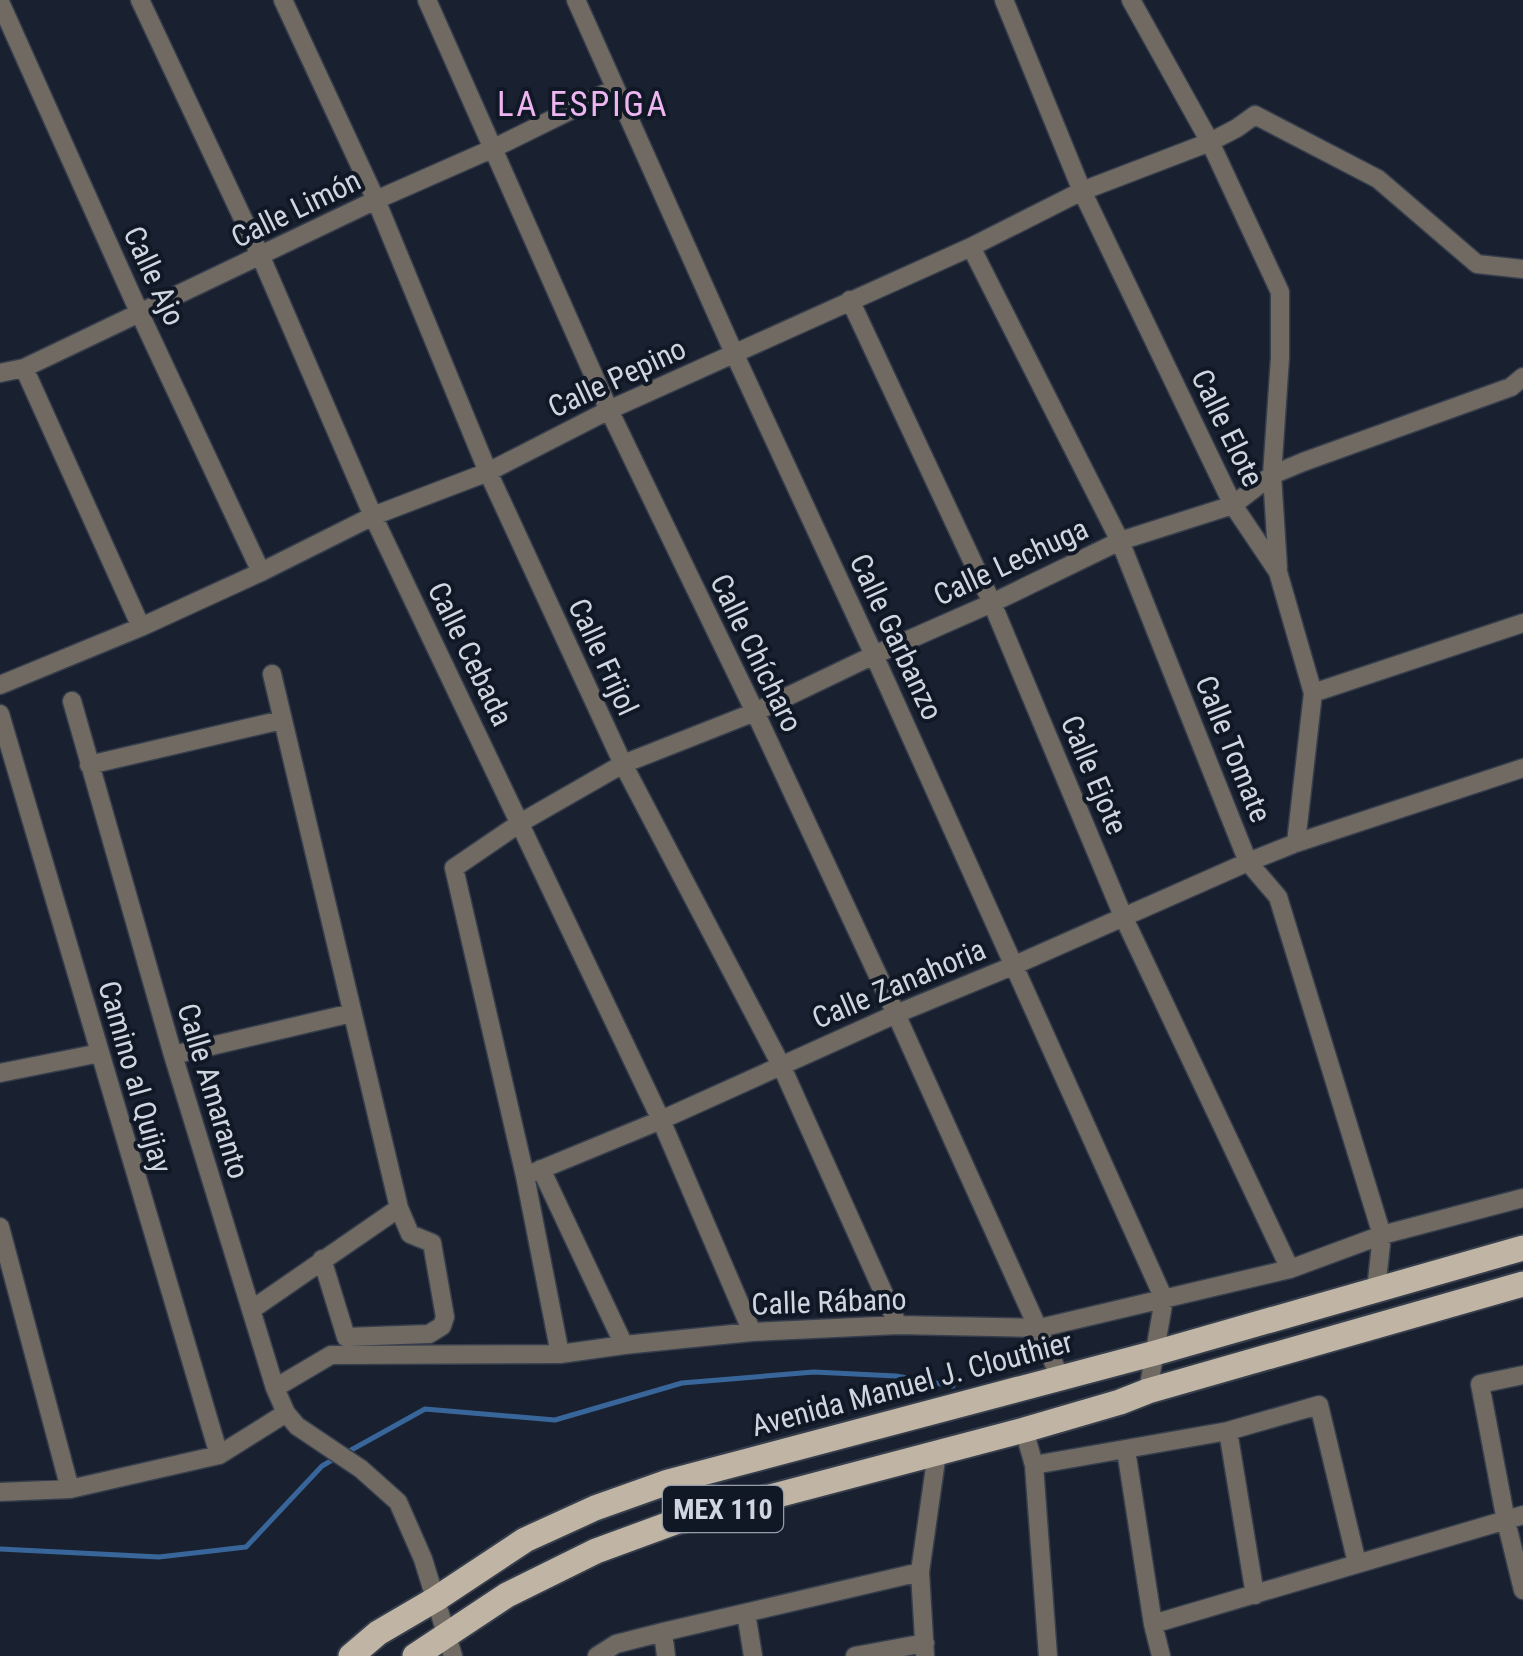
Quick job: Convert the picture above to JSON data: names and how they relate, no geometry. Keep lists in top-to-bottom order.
{
  "streets": {
    "main road": ["Avenida Manuel J. Clouthier", "MEX 110"],
    "street": [
      "Calle Limón",
      "Calle Ajo",
      "Calle Pepino",
      "Calle Elote",
      "Calle Lechuga",
      "Calle Garbanzo",
      "Calle Chícharo",
      "Calle Cebada",
      "Calle Frijol",
      "Calle Tomate",
      "Calle Ejote",
      "Calle Zanahoria",
      "Camino al Quijay",
      "Calle Amaranto",
      "Calle Rábano"
    ]
  },
  "crossings": [
    ["Calle Limón", "Calle Ajo"],
    ["Calle Limón", "Calle Garbanzo"],
    ["Calle Limón", "Calle Chícharo"],
    ["Calle Limón", "Calle Cebada"],
    ["Calle Limón", "Calle Frijol"],
    ["Calle Ajo", "Calle Pepino"],
    ["Calle Pepino", "Calle Elote"],
    ["Calle Pepino", "Calle Garbanzo"],
    ["Calle Pepino", "Calle Chícharo"],
    ["Calle Pepino", "Calle Cebada"],
    ["Calle Pepino", "Calle Frijol"],
    ["Calle Pepino", "Calle Tomate"],
    ["Calle Pepino", "Calle Ejote"],
    ["Calle Elote", "Calle Lechuga"],
    ["Calle Elote", "Calle Zanahoria"],
    ["Calle Lechuga", "Calle Garbanzo"],
    ["Calle Lechuga", "Calle Chícharo"],
    ["Calle Lechuga", "Calle Cebada"],
    ["Calle Lechuga", "Calle Frijol"],
    ["Calle Lechuga", "Calle Tomate"],
    ["Calle Lechuga", "Calle Ejote"],
    ["Calle Lechuga", "Calle Zanahoria"],
    ["Calle Garbanzo", "Calle Zanahoria"],
    ["Calle Garbanzo", "Calle Rábano"],
    ["Calle Chícharo", "Calle Zanahoria"],
    ["Calle Chícharo", "Calle Rábano"],
    ["Calle Chícharo", "Avenida Manuel J. Clouthier"],
    ["Calle Cebada", "Calle Zanahoria"],
    ["Calle Cebada", "Calle Rábano"],
    ["Calle Frijol", "Calle Zanahoria"],
    ["Calle Frijol", "Calle Rábano"],
    ["Calle Tomate", "Calle Zanahoria"],
    ["Calle Tomate", "Calle Rábano"],
    ["Calle Tomate", "Avenida Manuel J. Clouthier"],
    ["Calle Ejote", "Calle Zanahoria"],
    ["Calle Ejote", "Calle Rábano"],
    ["Calle Amaranto", "Calle Rábano"]
  ],
  "districts": ["LA ESPIGA"]
}
